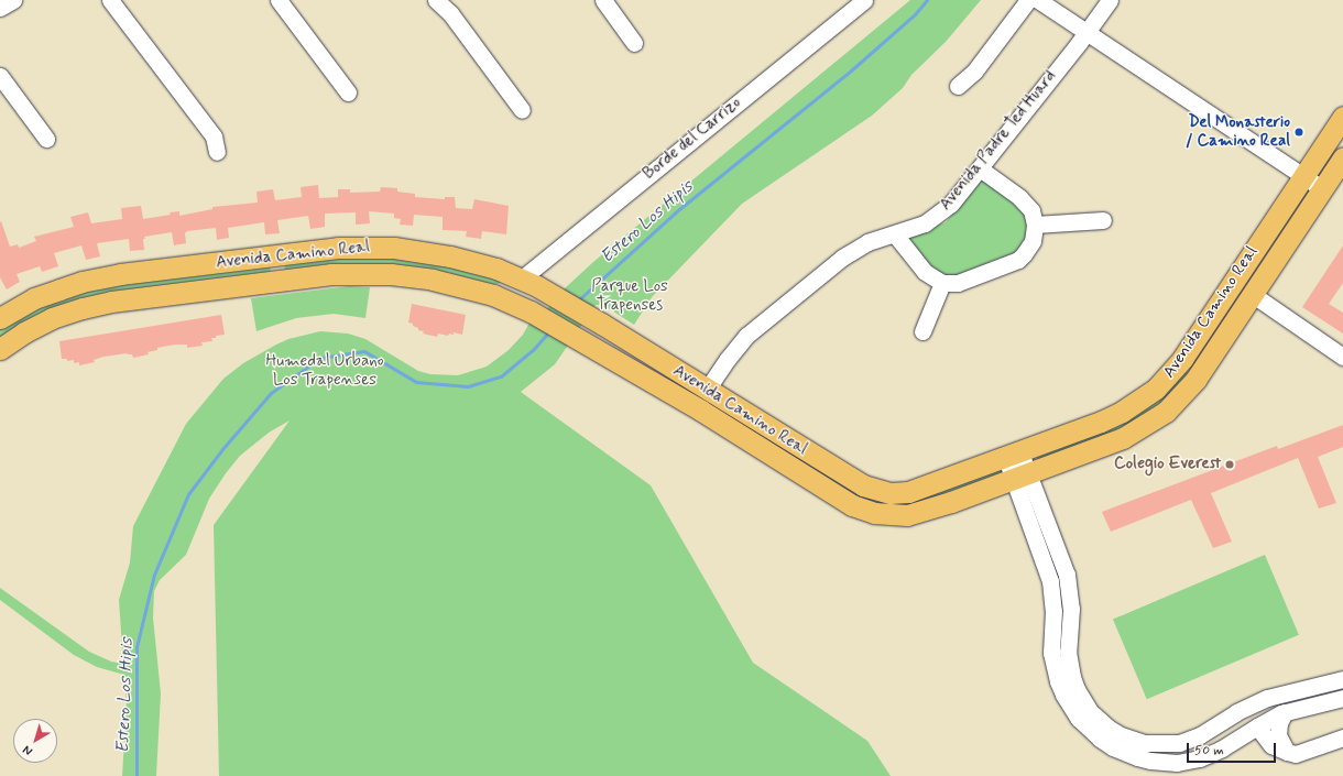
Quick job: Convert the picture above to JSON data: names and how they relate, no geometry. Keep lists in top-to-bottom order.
{
  "streets": {
    "main road": ["Avenida Camino Real"],
    "street": ["Borde del Carrizo", "Avenida Padre Ted Huard"]
  },
  "crossings": [
    ["Borde del Carrizo", "Avenida Camino Real"],
    ["Avenida Padre Ted Huard", "Avenida Camino Real"]
  ],
  "water": ["Estero Los Hipis"],
  "parks": ["Parque Los Trapenses", "Humedal Urbano Los Trapenses"],
  "places": ["Del Monasterio / Camino Real", "Colegio Everest"],
  "scale_bar": "50 m",
  "north": "bottom left"
}
